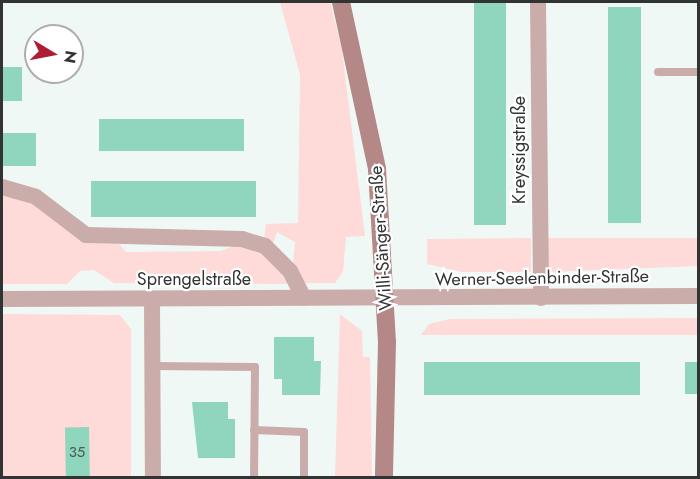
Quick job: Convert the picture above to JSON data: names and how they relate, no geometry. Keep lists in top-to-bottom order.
{
  "streets": {
    "main road": ["Willi-Sänger-Straße"],
    "street": ["Kreyssigstraße", "Werner-Seelenbinder-Straße", "Sprengelstraße"]
  },
  "crossings": [
    ["Kreyssigstraße", "Werner-Seelenbinder-Straße"],
    ["Willi-Sänger-Straße", "Werner-Seelenbinder-Straße"],
    ["Willi-Sänger-Straße", "Sprengelstraße"],
    ["Werner-Seelenbinder-Straße", "Sprengelstraße"]
  ],
  "house_numbers": ["35"],
  "north": "right"
}
